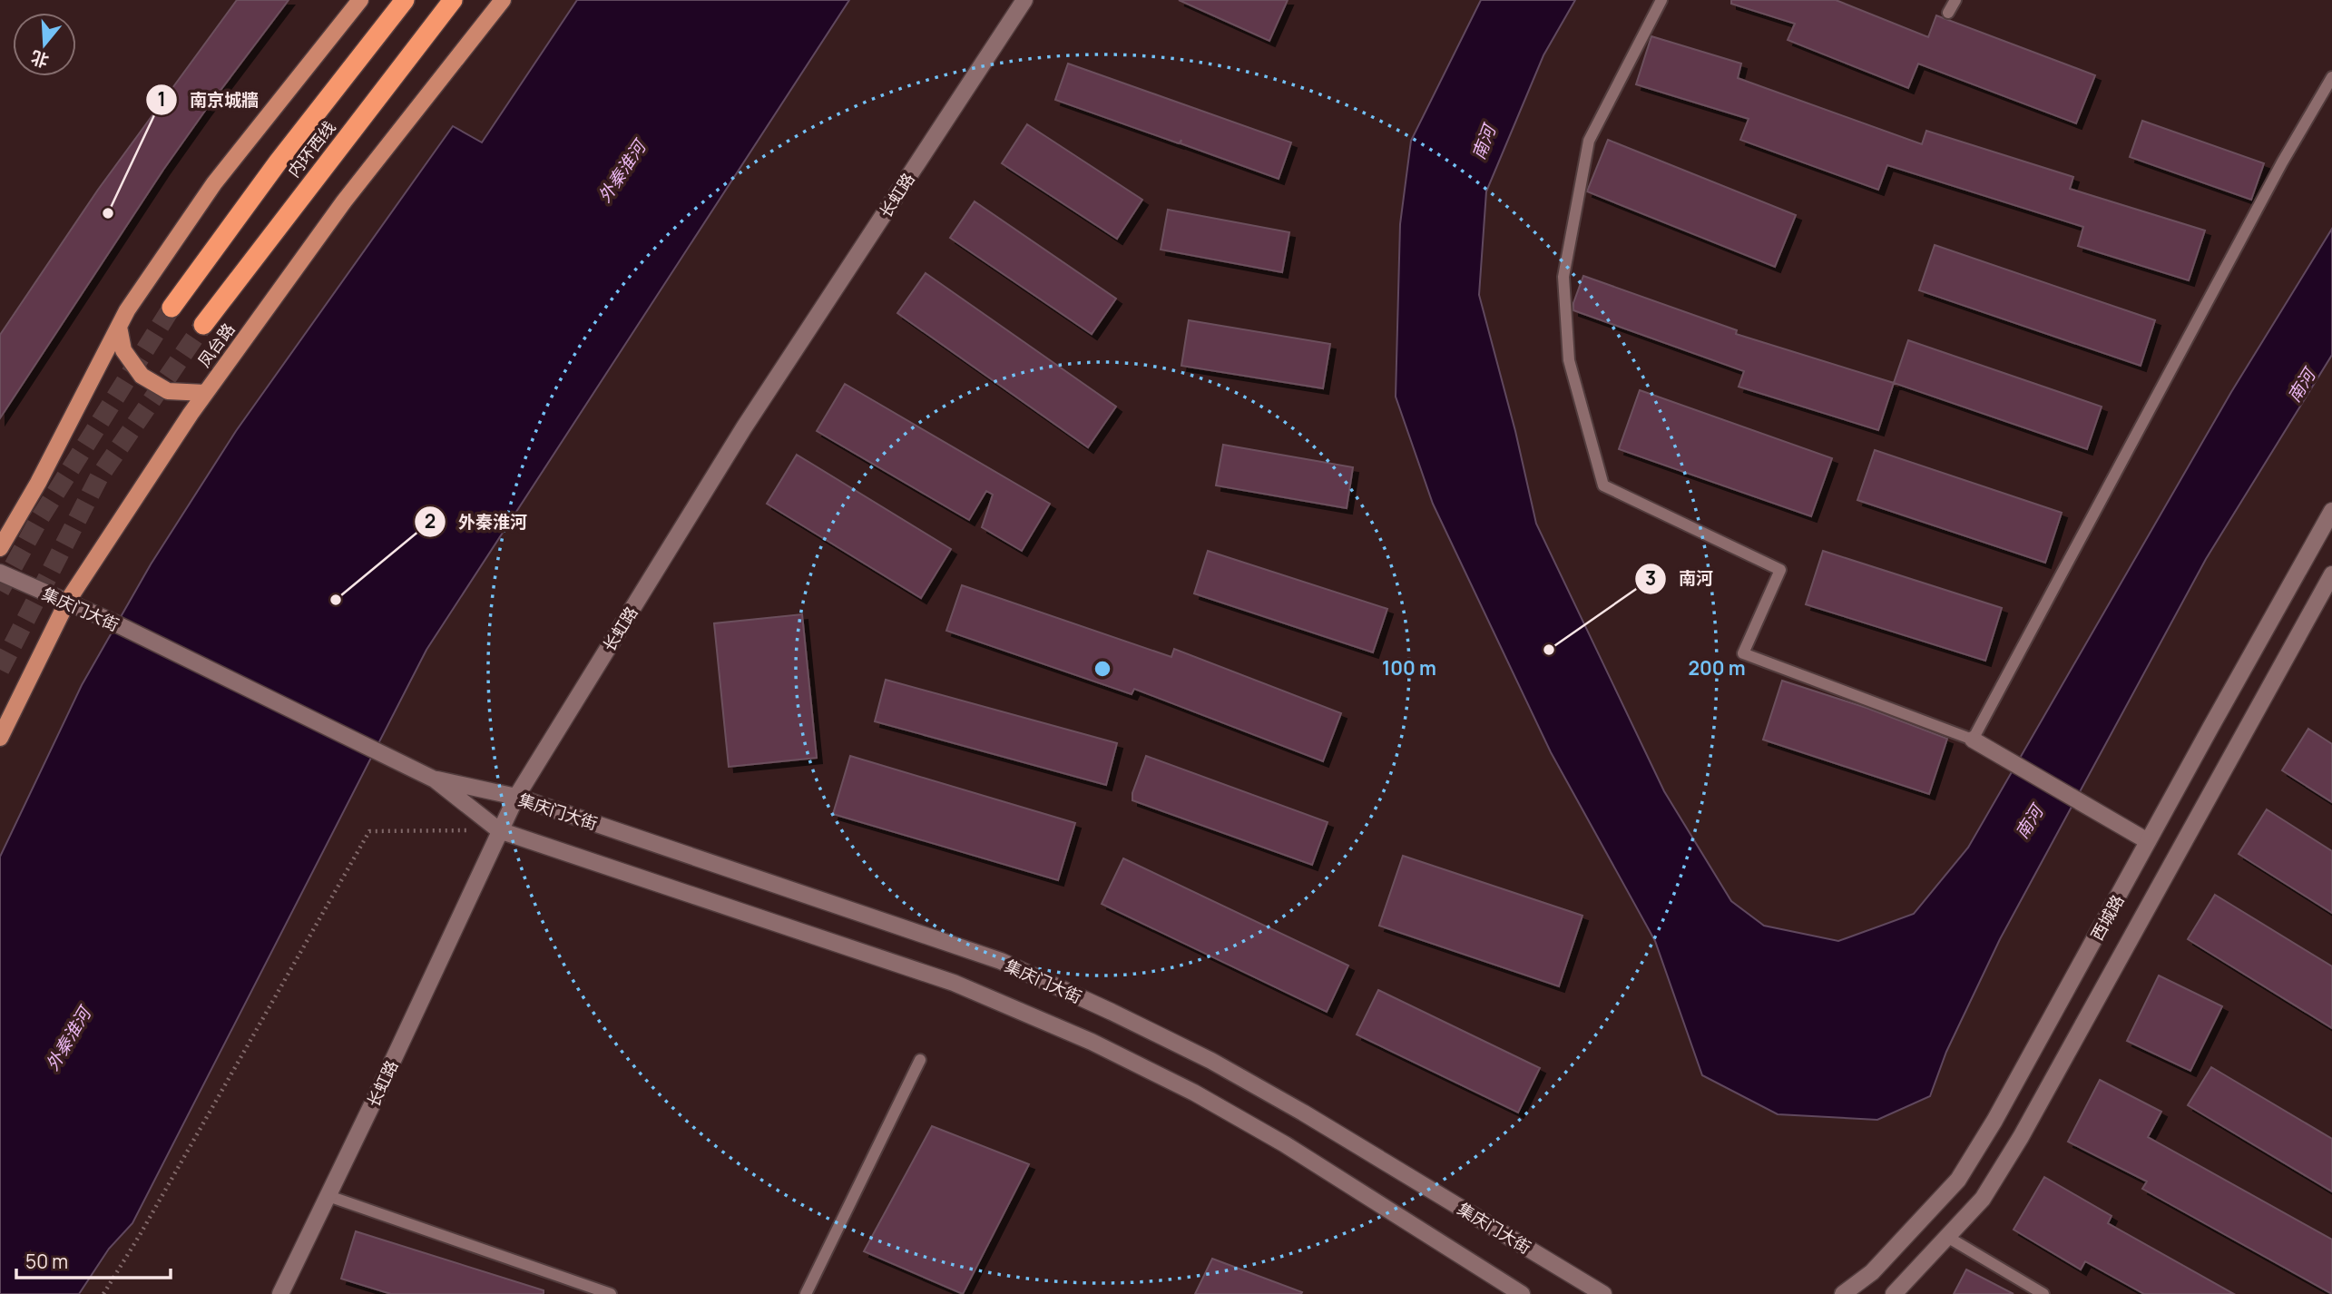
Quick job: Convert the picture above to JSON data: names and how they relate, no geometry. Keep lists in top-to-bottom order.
{
  "streets": {
    "highway": ["内环西线"],
    "main road": [
      "长虹路",
      "凤台路",
      "集庆门大街",
      "西城路"
    ]
  },
  "crossings": [
    ["长虹路", "集庆门大街"],
    ["凤台路", "集庆门大街"]
  ],
  "water": ["南河", "外秦淮河"],
  "places": ["南京城牆", "外秦淮河", "南河"],
  "scale_bar": "50 m",
  "north": "bottom",
  "rings": ["100 m", "200 m"]
}
